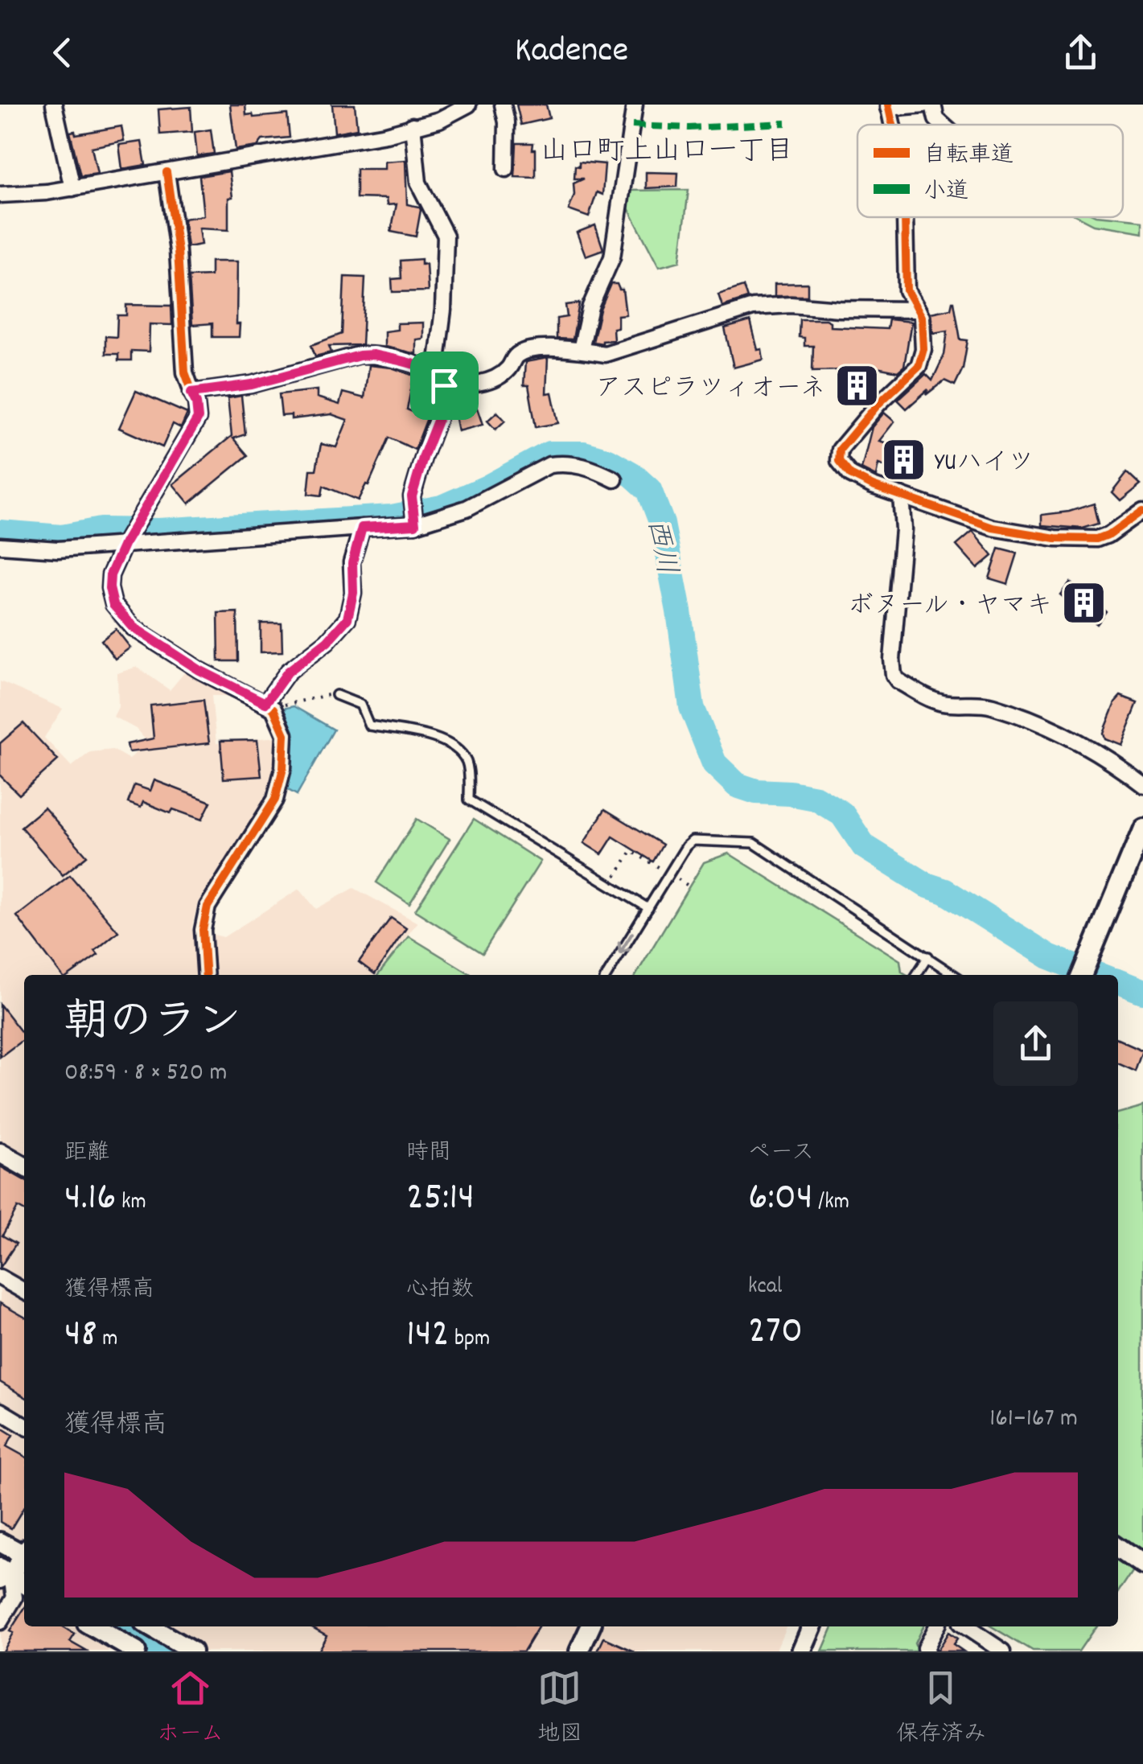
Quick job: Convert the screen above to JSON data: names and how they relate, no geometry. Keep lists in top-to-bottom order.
{
  "districts": ["山口町上山口一丁目"],
  "water": ["西川"],
  "places": {
    "building": ["アスピラツィオーネ", "YUハイツ", "ボヌール・ヤマキ"]
  },
  "legend": ["自転車道", "小道"],
  "page": {
    "header": "Kadence",
    "heading": ["朝のラン", "08:59 · 8 × 520 m"],
    "stats": [
      ["距離", "4.16 km"],
      ["時間", "25:14"],
      ["ペース", "6:04 /km"],
      ["獲得標高", "48 m"],
      ["心拍数", "142 bpm"],
      ["kcal", "270"]
    ],
    "chart": ["獲得標高", "161–167 m"],
    "tabs": ["ホーム", "地図", "保存済み"]
  }
}
